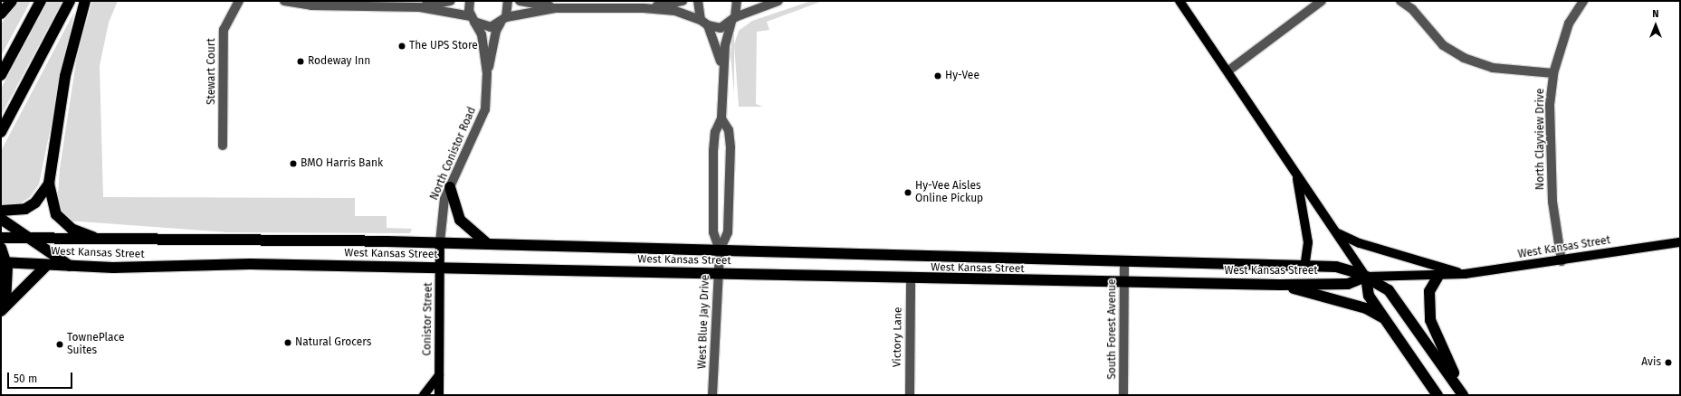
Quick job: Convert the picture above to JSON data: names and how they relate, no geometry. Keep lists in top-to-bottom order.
{
  "streets": {
    "highway": ["West Kansas Street"],
    "main road": ["Conistor Street"],
    "street": [
      "Stewart Court",
      "North Clayview Drive",
      "North Conistor Road",
      "West Blue Jay Drive",
      "South Forest Avenue",
      "Victory Lane"
    ]
  },
  "crossings": [
    ["North Clayview Drive", "West Kansas Street"],
    ["North Conistor Road", "West Kansas Street"],
    ["North Conistor Road", "Conistor Street"],
    ["West Kansas Street", "Conistor Street"],
    ["West Kansas Street", "West Blue Jay Drive"],
    ["West Kansas Street", "South Forest Avenue"],
    ["West Kansas Street", "Victory Lane"]
  ],
  "places": [
    "The UPS Store",
    "Rodeway Inn",
    "Hy-Vee",
    "BMO Harris Bank",
    "Hy-Vee Aisles Online Pickup",
    "Natural Grocers",
    "TownePlace Suites",
    "Avis"
  ],
  "scale_bar": "50 m",
  "north": "top"
}
